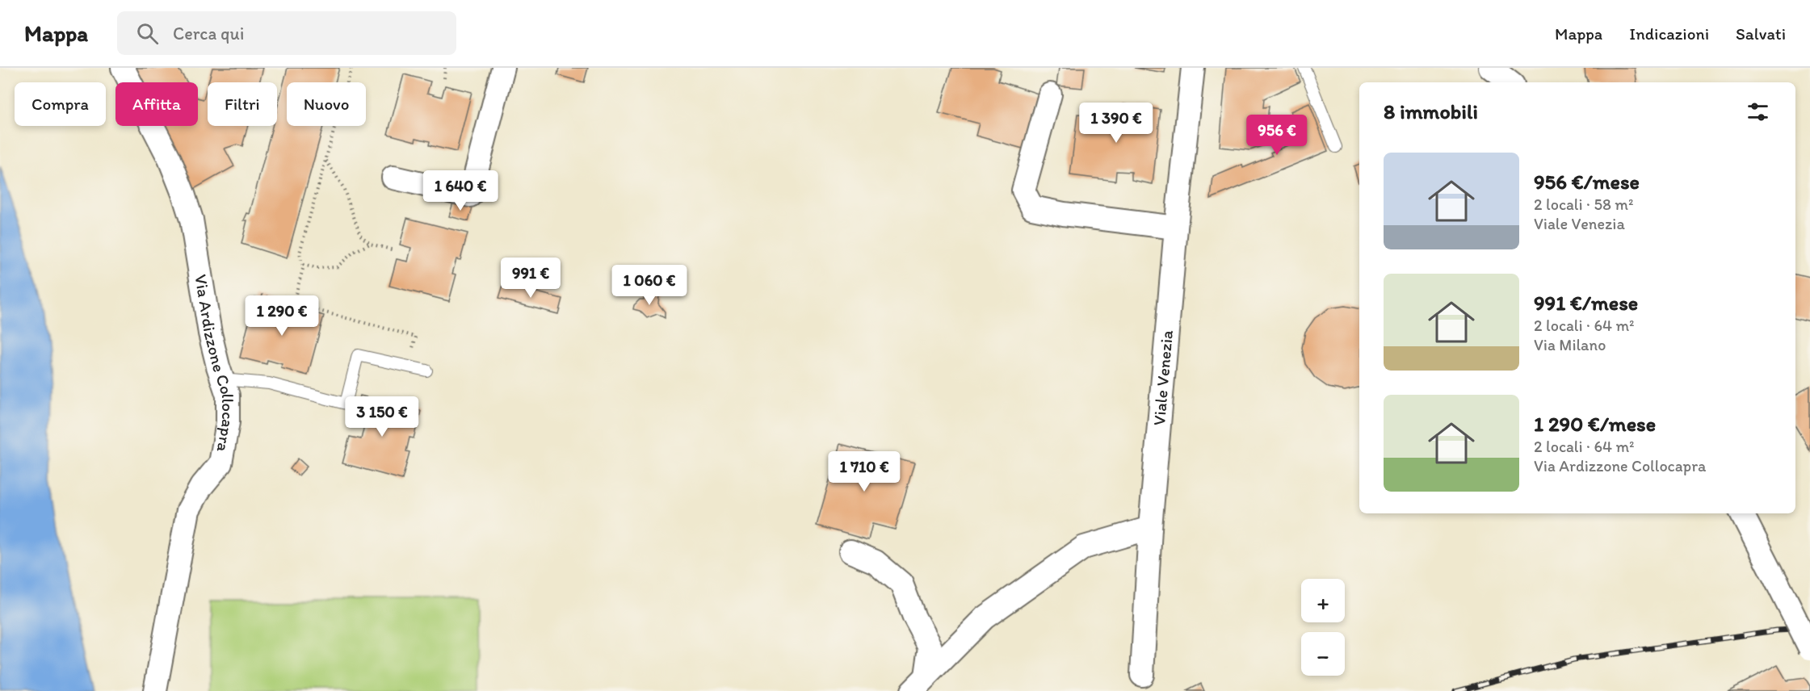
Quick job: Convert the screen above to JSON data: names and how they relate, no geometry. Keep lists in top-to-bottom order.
{
  "streets": {
    "street": ["Via Ardizzone Collocapra", "Viale Venezia"]
  },
  "page": {
    "header": "Mappa",
    "search": "Cerca qui",
    "nav": ["Mappa", "Indicazioni", "Salvati"],
    "chip": [
      "Compra",
      "Affitta",
      "Filtri",
      "Nuovo"
    ],
    "heading": "8 immobili",
    "price": [
      "1 390 €",
      "956 €",
      "1 640 €",
      "991 €",
      "1 060 €",
      "1 290 €",
      "3 150 €",
      "1 710 €"
    ],
    "list": [
      {
        "name": "956 €/mese",
        "note": "2 locali · 58 m² · Viale Venezia"
      },
      {
        "name": "991 €/mese",
        "note": "2 locali · 64 m² · Via Milano"
      },
      {
        "name": "1 290 €/mese",
        "note": "2 locali · 64 m² · Via Ardizzone Collocapra"
      }
    ],
    "map_buttons": ["+", "−"]
  }
}
